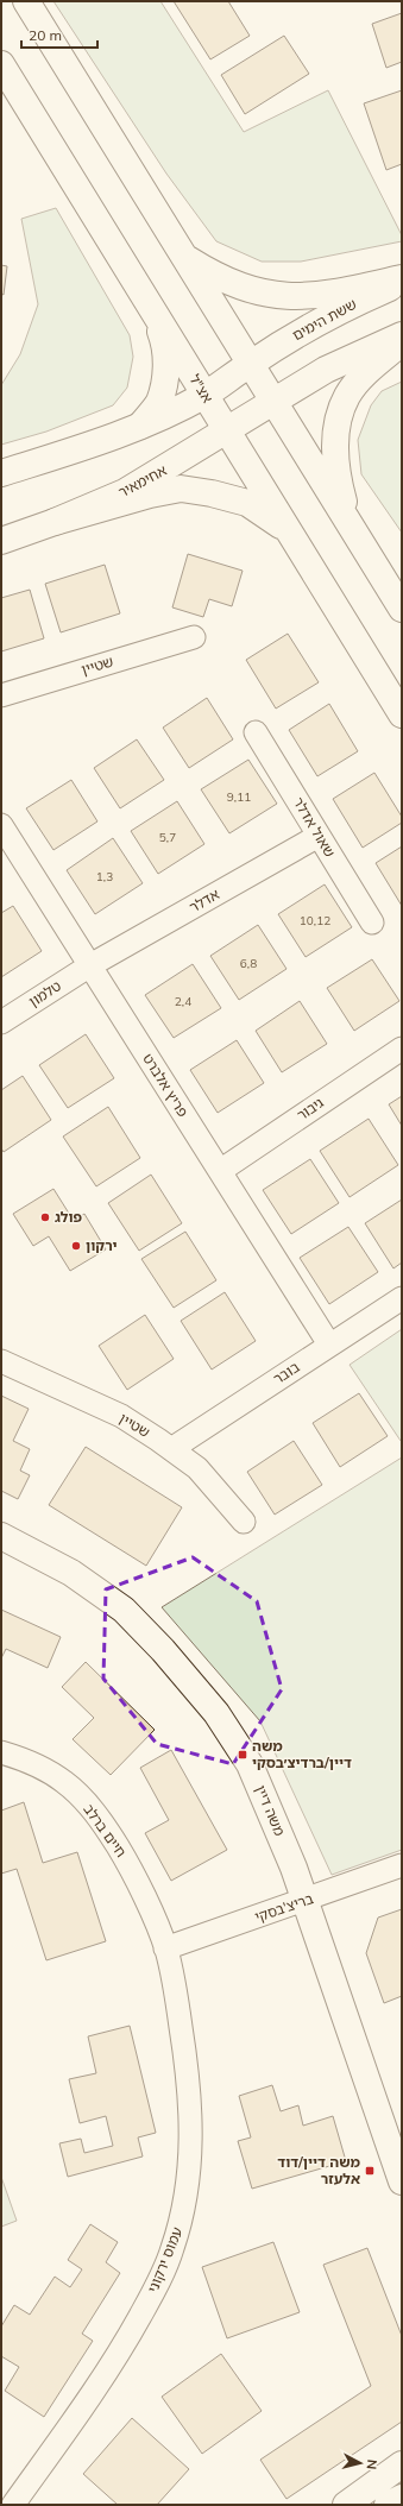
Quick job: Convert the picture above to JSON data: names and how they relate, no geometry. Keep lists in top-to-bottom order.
{
  "streets": {
    "main road": [
      "ששת הימים",
      "אצ\"ל",
      "אחימאיר",
      "משה דיין"
    ],
    "street": [
      "שטיין",
      "שאול אדלר",
      "אדלר",
      "טלמון",
      "פריץ אלברט",
      "גיבור",
      "בובר",
      "חיים ברלב",
      "בריצ'בסקי",
      "עמוס ירקוני"
    ]
  },
  "crossings": [
    ["אצ\"ל", "אחימאיר"],
    ["שטיין", "בובר"],
    ["שאול אדלר", "אדלר"],
    ["אדלר", "טלמון"],
    ["אדלר", "פריץ אלברט"],
    ["טלמון", "פריץ אלברט"],
    ["פריץ אלברט", "גיבור"],
    ["פריץ אלברט", "בובר"],
    ["משה דיין", "בריצ'בסקי"],
    ["חיים ברלב", "בריצ'בסקי"],
    ["חיים ברלב", "עמוס ירקוני"],
    ["בריצ'בסקי", "עמוס ירקוני"]
  ],
  "places": {
    "other": ["פולג", "ירקון"],
    "transit": ["משה דיין/ברדיצ׳בסקי", "משה דיין/דוד אלעזר"]
  },
  "house_numbers": [
    "9,11",
    "5,7",
    "1,3",
    "10,12",
    "6,8",
    "2,4"
  ],
  "scale_bar": "20 m",
  "north": "right"
}
